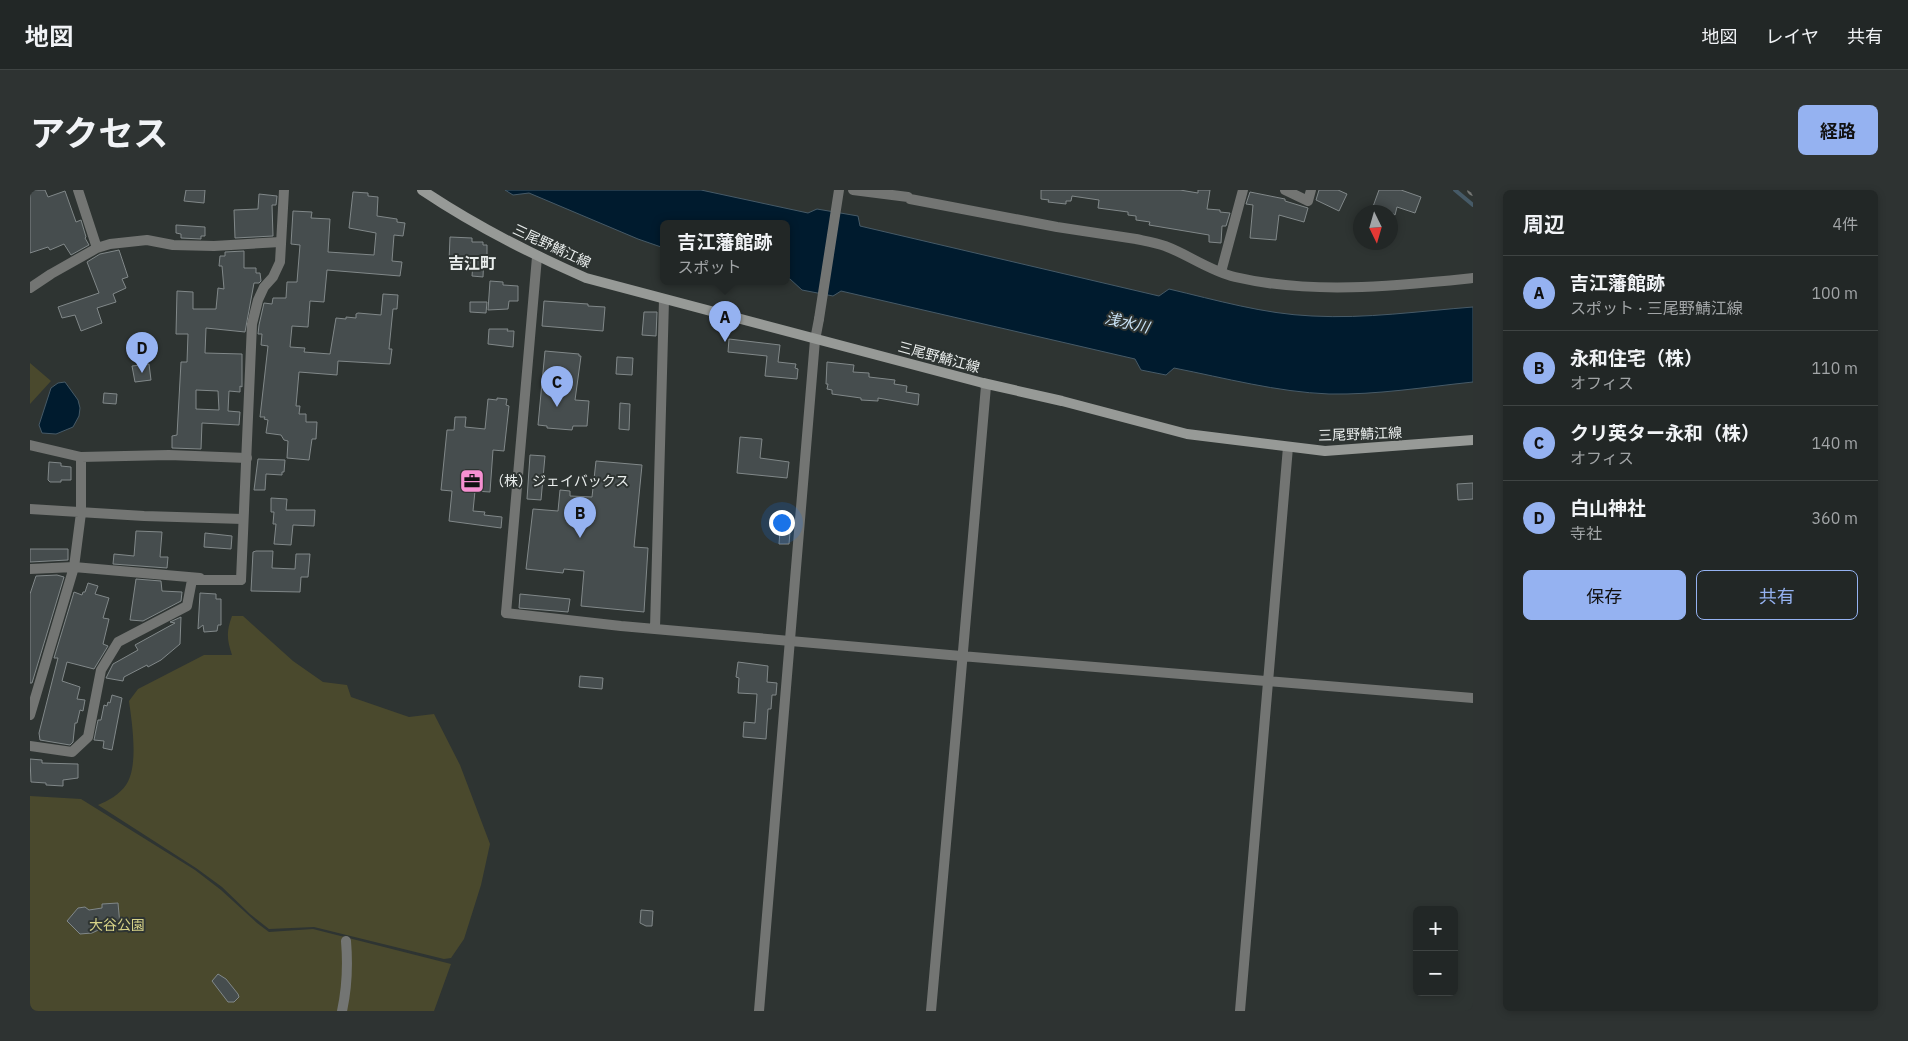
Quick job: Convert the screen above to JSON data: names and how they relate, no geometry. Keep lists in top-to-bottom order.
{
  "streets": {
    "main road": ["三尾野鯖江線"]
  },
  "districts": ["吉江町"],
  "water": ["浅水川"],
  "parks": ["大谷公園"],
  "places": {
    "office": ["（株）ジェイバックス"]
  },
  "north": "bottom",
  "page": {
    "header": "地図",
    "nav": ["地図", "レイヤ", "共有"],
    "title": "アクセス",
    "buttons": [
      "経路",
      ["保存", "共有"]
    ],
    "heading": ["周辺", "4件"],
    "popup": ["吉江藩館跡", "スポット"],
    "list": [
      {
        "mark": "A",
        "name": "吉江藩館跡",
        "note": "スポット · 三尾野鯖江線",
        "value": "100 m"
      },
      {
        "mark": "B",
        "name": "永和住宅（株）",
        "note": "オフィス",
        "value": "110 m"
      },
      {
        "mark": "C",
        "name": "クリ英ター永和（株）",
        "note": "オフィス",
        "value": "140 m"
      },
      {
        "mark": "D",
        "name": "白山神社",
        "note": "寺社",
        "value": "360 m"
      }
    ],
    "pins": [
      "A",
      "D",
      "C",
      "B"
    ],
    "map_buttons": ["+", "−"]
  }
}
